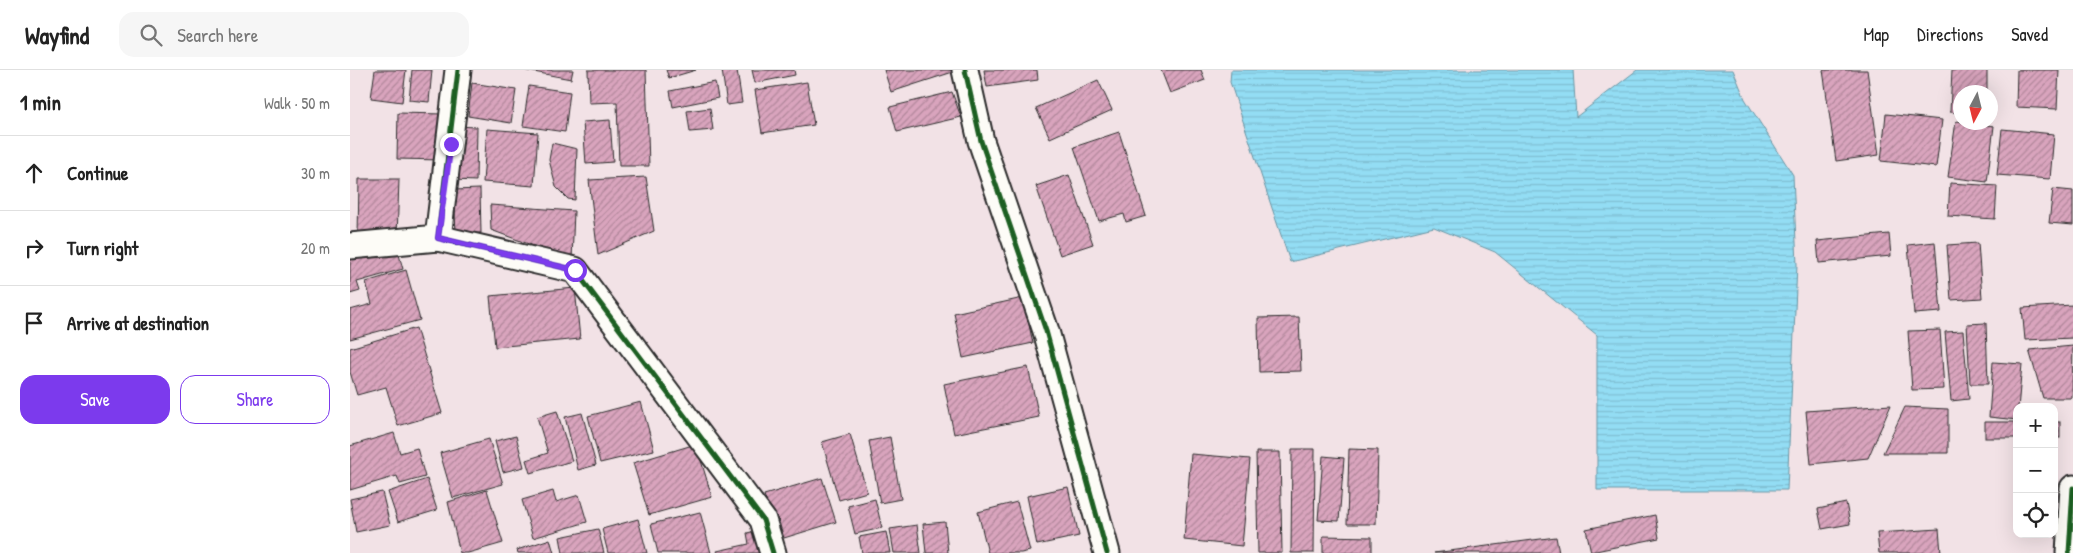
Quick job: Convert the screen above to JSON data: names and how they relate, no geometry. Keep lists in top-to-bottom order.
{
  "north": "bottom",
  "page": {
    "header": "Wayfind",
    "search": "Search here",
    "nav": ["Map", "Directions", "Saved"],
    "heading": ["1 min", "Walk · 50 m"],
    "list": [
      ["Continue", "30 m"],
      ["Turn right", "20 m"],
      "Arrive at destination"
    ],
    "buttons": ["Save", "Share"],
    "map_buttons": ["+", "−"]
  }
}
